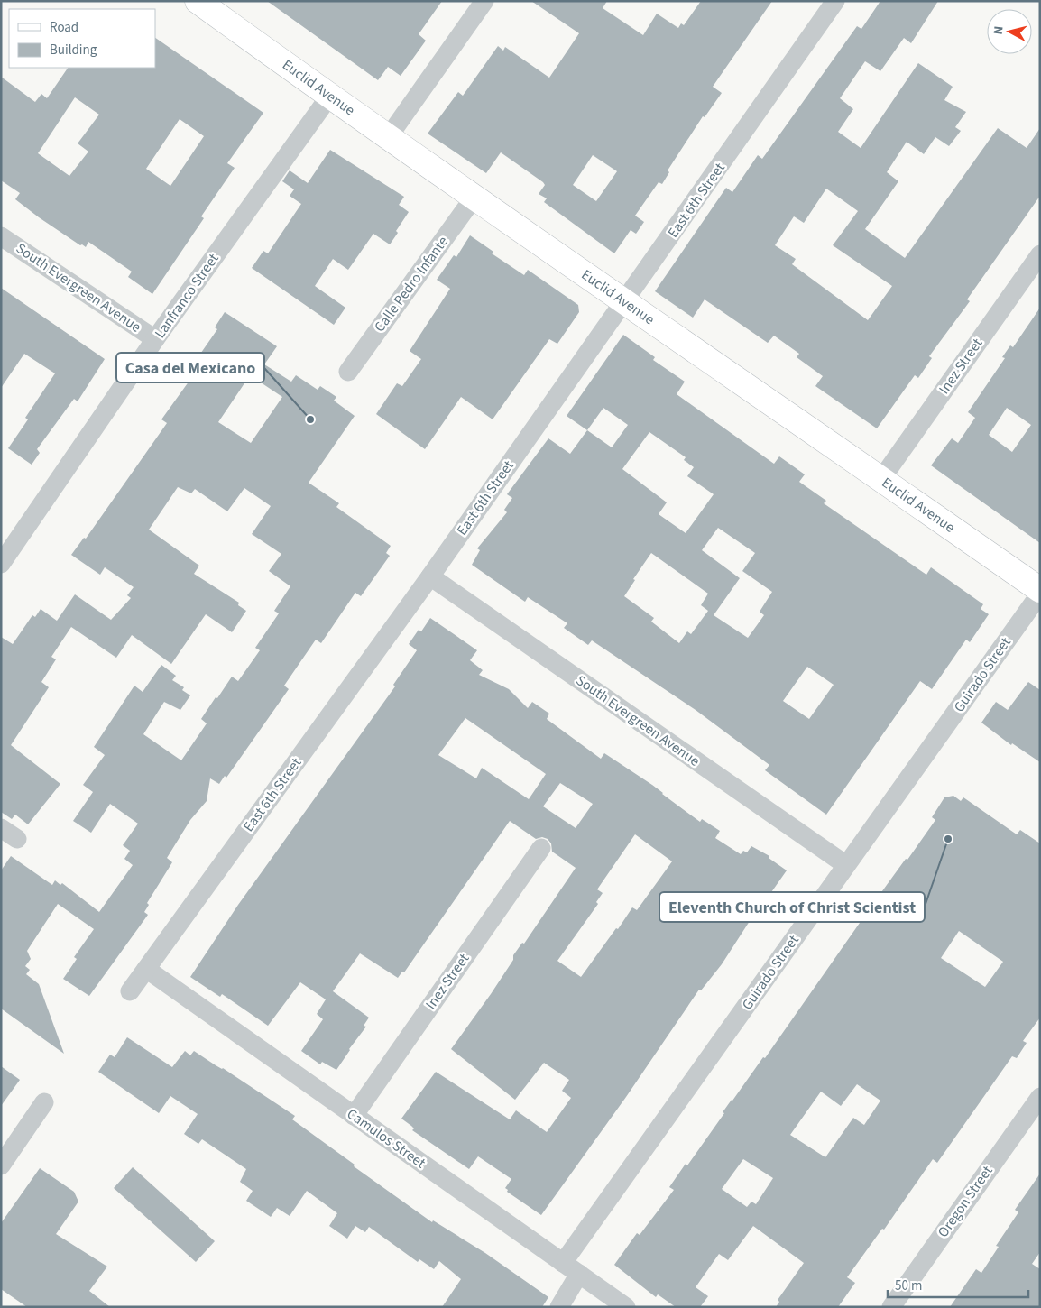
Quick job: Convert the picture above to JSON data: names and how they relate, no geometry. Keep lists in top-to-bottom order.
{
  "streets": {
    "street": [
      "Euclid Avenue",
      "East 6th Street",
      "Calle Pedro Infante",
      "South Evergreen Avenue",
      "Lanfranco Street",
      "Inez Street",
      "Guirado Street",
      "Camulos Street",
      "Oregon Street"
    ]
  },
  "crossings": [
    ["Euclid Avenue", "East 6th Street"],
    ["Euclid Avenue", "Calle Pedro Infante"],
    ["Euclid Avenue", "Lanfranco Street"],
    ["Euclid Avenue", "Inez Street"],
    ["Euclid Avenue", "Guirado Street"],
    ["East 6th Street", "South Evergreen Avenue"],
    ["East 6th Street", "Camulos Street"],
    ["South Evergreen Avenue", "Lanfranco Street"],
    ["South Evergreen Avenue", "Guirado Street"],
    ["Inez Street", "Camulos Street"],
    ["Guirado Street", "Camulos Street"]
  ],
  "places": ["Casa del Mexicano", "Eleventh Church of Christ Scientist"],
  "legend": ["Road", "Building"],
  "scale_bar": "50 m",
  "north": "left"
}
